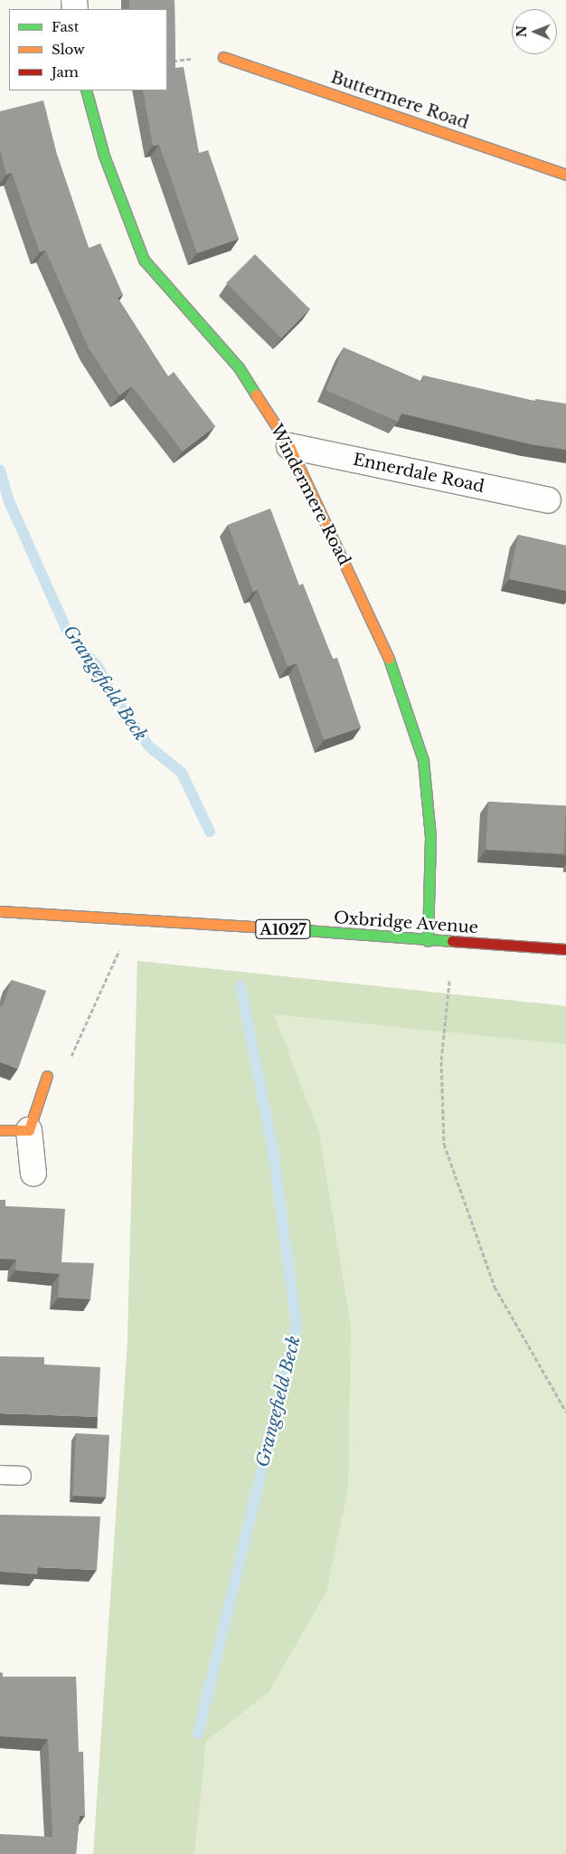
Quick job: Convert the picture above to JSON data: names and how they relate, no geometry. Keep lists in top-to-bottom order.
{
  "streets": {
    "street": [
      "Buttermere Road",
      "Ennerdale Road",
      "Windermere Road",
      "Oxbridge Avenue",
      "A1027"
    ]
  },
  "crossings": [
    ["Ennerdale Road", "Windermere Road"],
    ["Windermere Road", "Oxbridge Avenue"]
  ],
  "water": ["Grangefield Beck"],
  "legend": ["Fast", "Slow", "Jam"],
  "north": "left"
}
